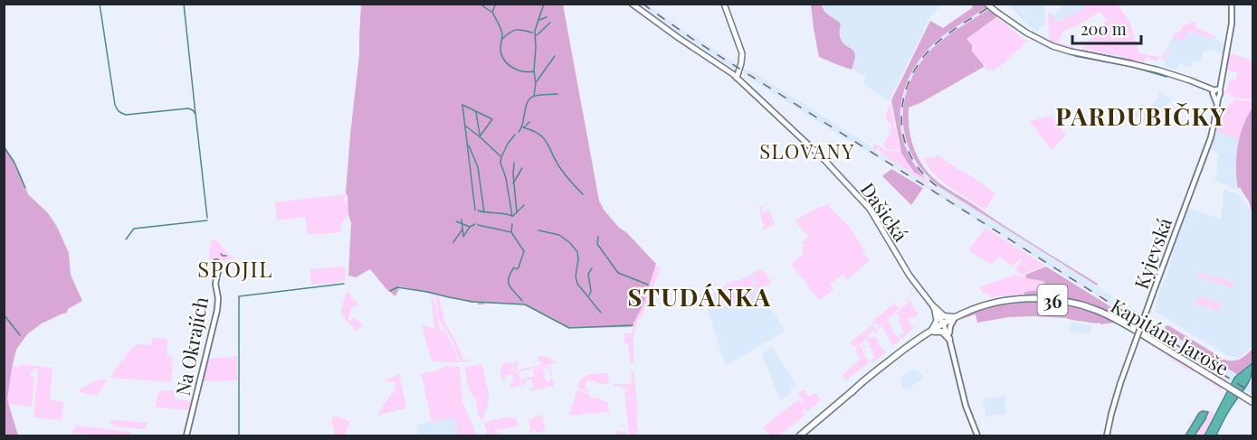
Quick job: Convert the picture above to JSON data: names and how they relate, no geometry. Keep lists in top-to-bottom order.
{
  "streets": {
    "main road": ["Dašická", "36", "Kapitána Jaroše"],
    "street": ["Kyjevská", "Na Okrajích"]
  },
  "crossings": [
    ["Dašická", "36"],
    ["Dašická", "Kapitána Jaroše"],
    ["36", "Kapitána Jaroše"]
  ],
  "districts": [
    "PARDUBIČKY",
    "SLOVANY",
    "SPOJIL",
    "STUDÁNKA"
  ],
  "scale_bar": "200 m"
}
